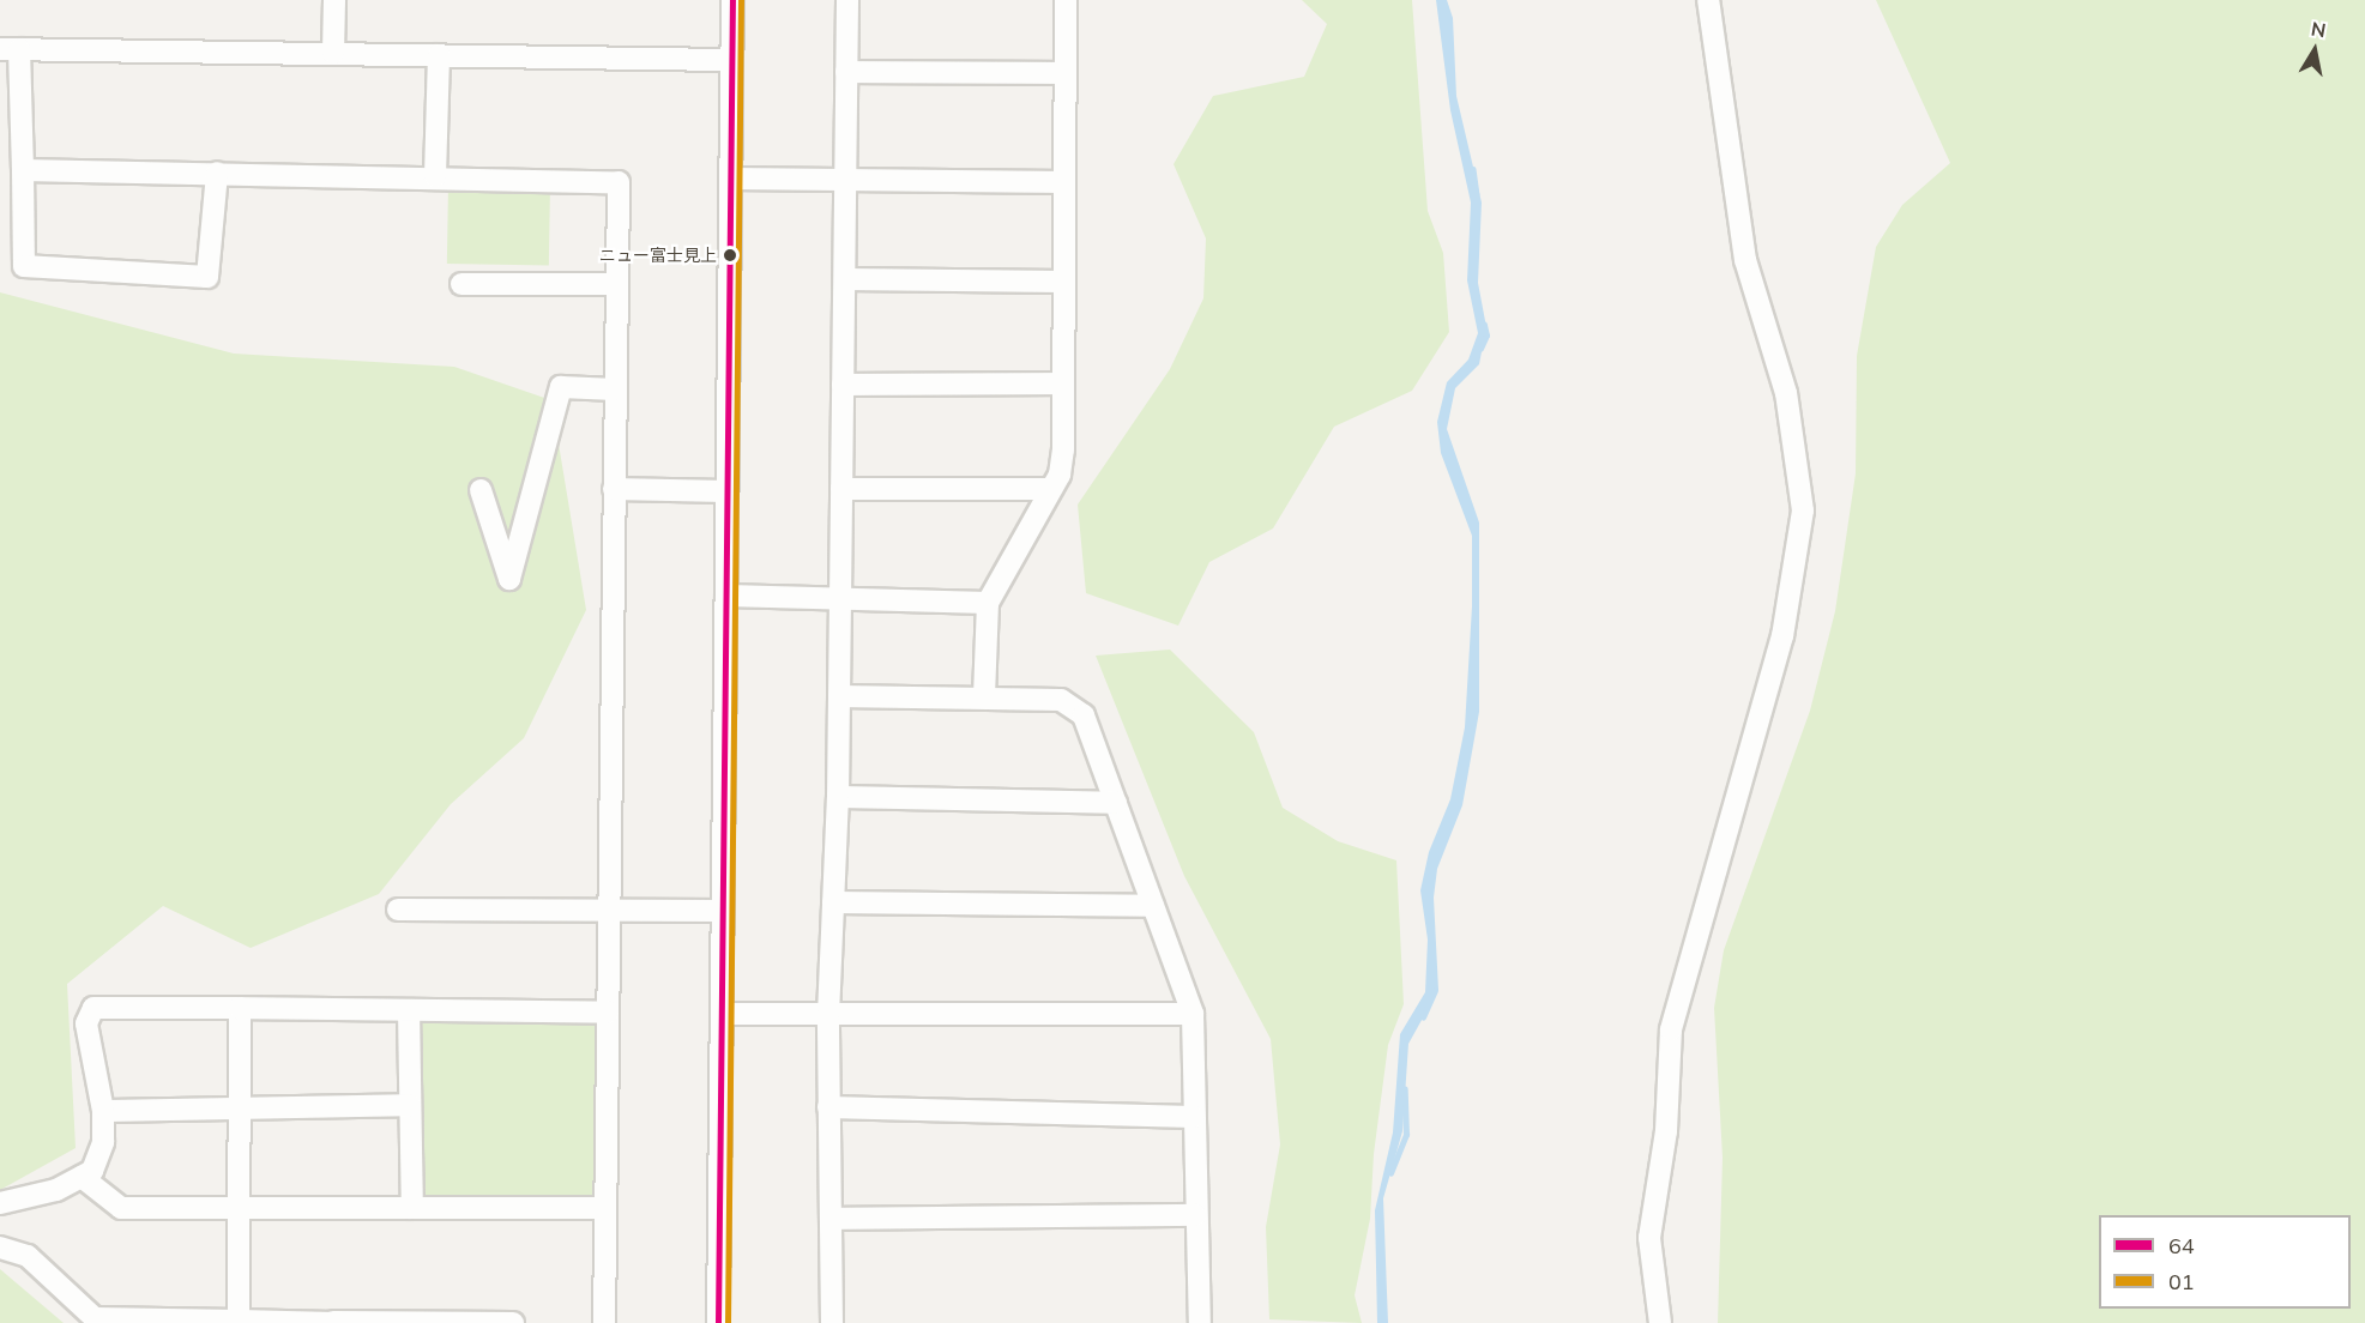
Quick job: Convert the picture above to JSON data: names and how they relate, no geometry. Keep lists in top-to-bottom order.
{
  "places": ["ニュー富士見上"],
  "lines": ["transit line 64", "transit line 01"],
  "legend": ["64", "01"],
  "north": "top"
}
